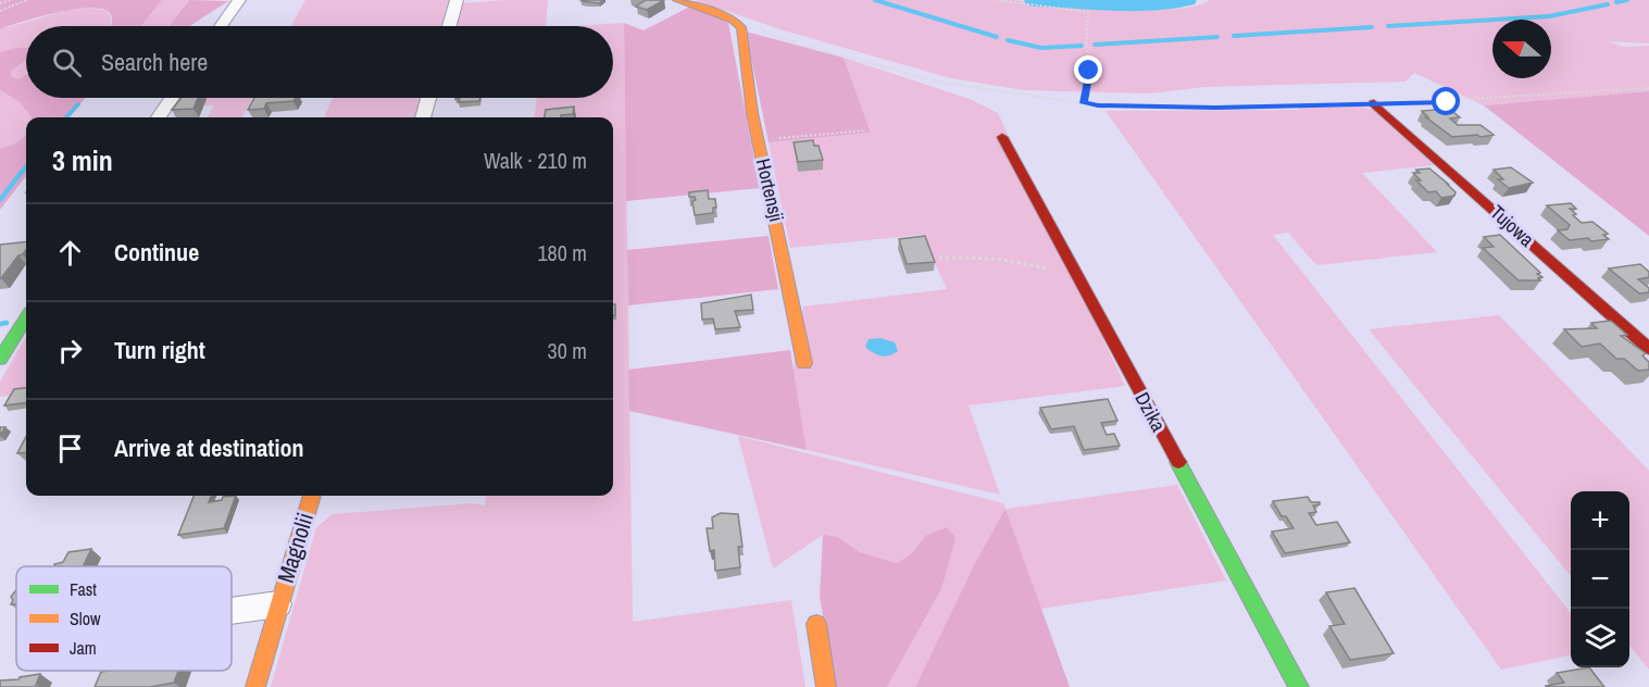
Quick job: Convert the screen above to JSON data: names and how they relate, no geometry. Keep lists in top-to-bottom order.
{
  "streets": {
    "street": [
      "Hortensji",
      "Tujowa",
      "Dzika",
      "Magnolii"
    ]
  },
  "legend": ["Fast", "Slow", "Jam"],
  "north": "left",
  "page": {
    "search": "Search here",
    "heading": ["3 min", "Walk · 210 m"],
    "list": [
      ["Continue", "180 m"],
      ["Turn right", "30 m"],
      "Arrive at destination"
    ],
    "map_buttons": ["+", "−"]
  }
}
